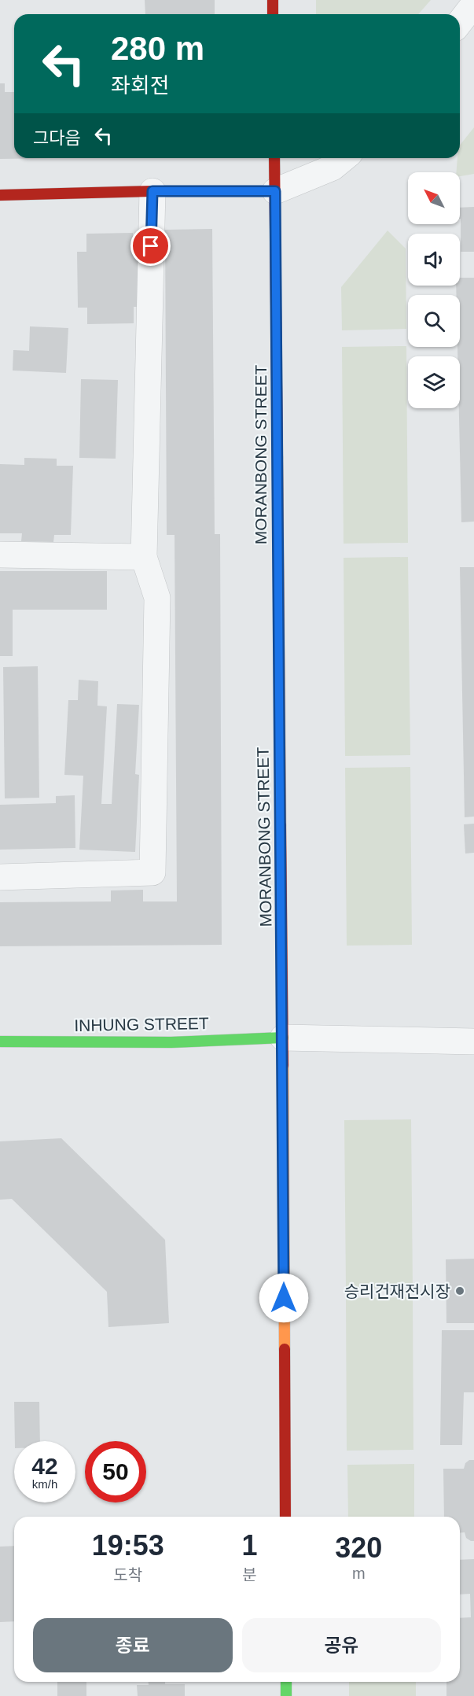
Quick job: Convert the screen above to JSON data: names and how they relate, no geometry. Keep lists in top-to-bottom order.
{
  "streets": {
    "main road": ["MORANBONG STREET", "INHUNG STREET"]
  },
  "crossings": [
    ["MORANBONG STREET", "INHUNG STREET"]
  ],
  "places": ["승리건재전시장"],
  "north": "top left",
  "page": {
    "turn": ["280 m", "좌회전"],
    "then": "그다음",
    "speed": "42 km/h",
    "limit": "50",
    "eta": [
      "19:53",
      "도착",
      "1",
      "분",
      "320",
      "m"
    ],
    "buttons": ["종료", "공유"]
  }
}
